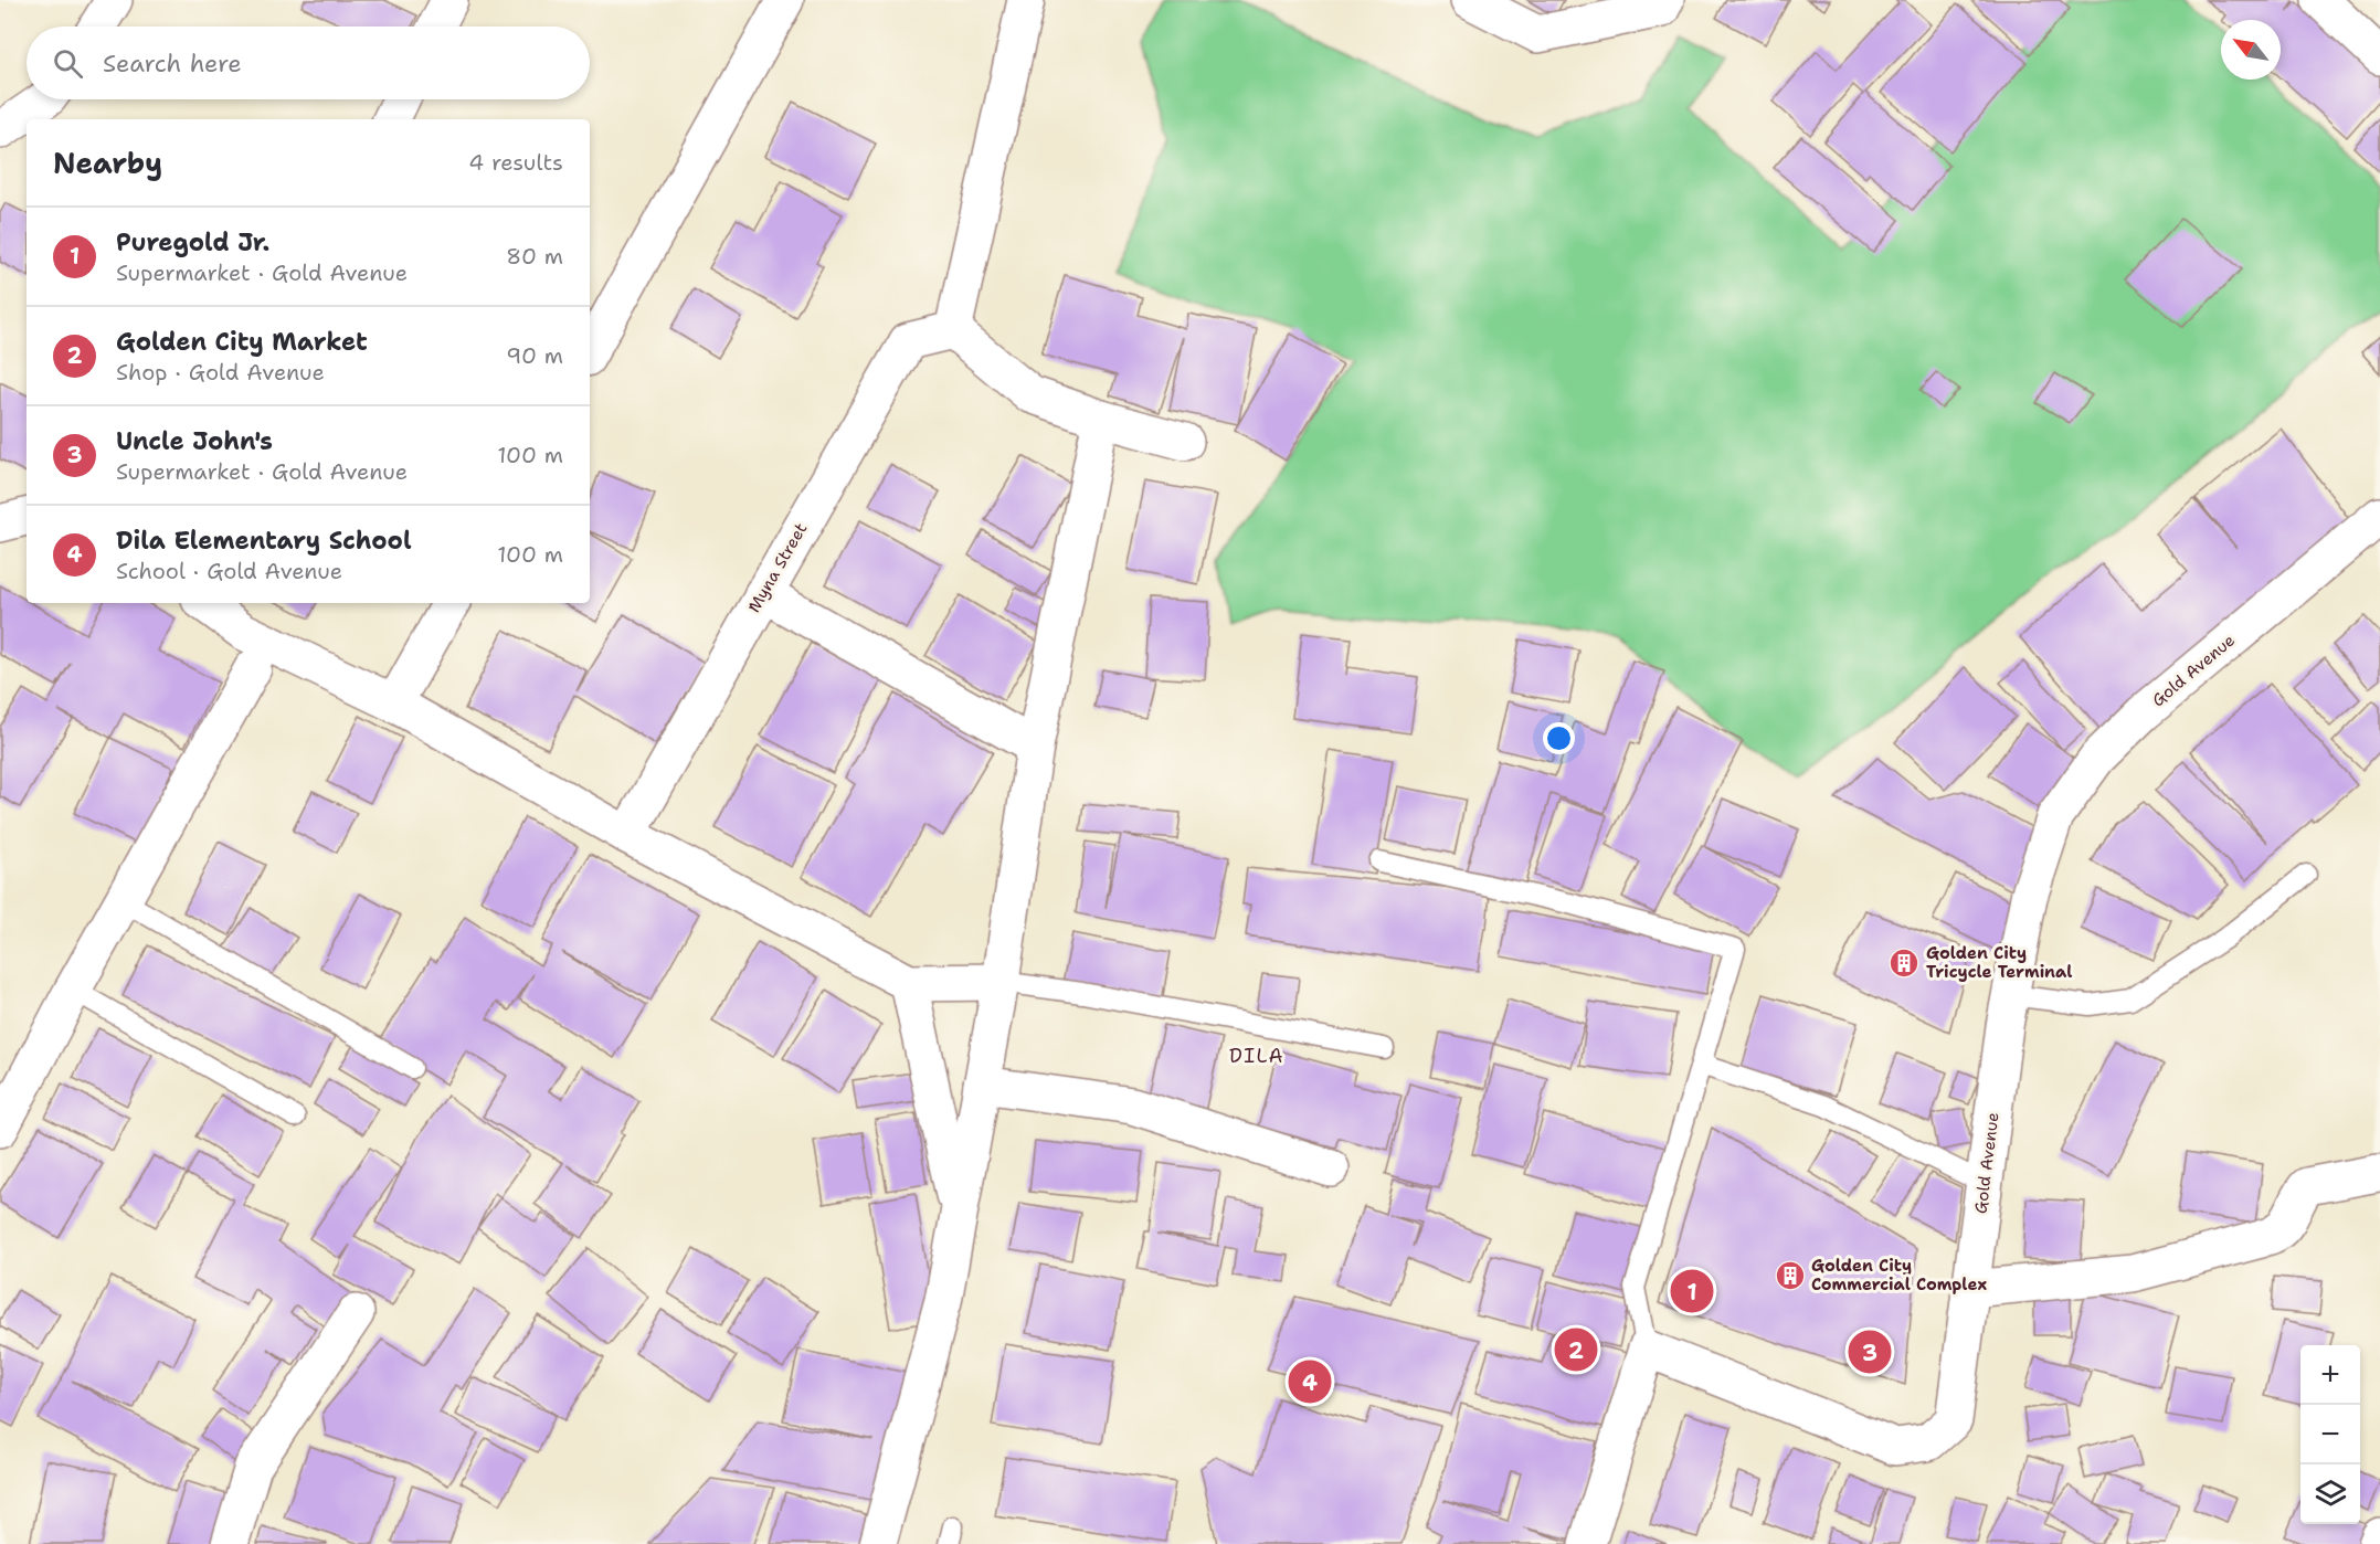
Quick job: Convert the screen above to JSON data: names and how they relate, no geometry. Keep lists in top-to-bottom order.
{
  "streets": {
    "street": ["Myna Street", "Gold Avenue"]
  },
  "districts": ["DILA"],
  "places": {
    "building": ["Golden City Tricycle Terminal", "Golden City Commercial Complex"]
  },
  "north": "top left",
  "page": {
    "search": "Search here",
    "heading": ["Nearby", "4 results"],
    "list": [
      {
        "mark": "1",
        "name": "Puregold Jr.",
        "note": "Supermarket · Gold Avenue",
        "value": "80 m"
      },
      {
        "mark": "2",
        "name": "Golden City Market",
        "note": "Shop · Gold Avenue",
        "value": "90 m"
      },
      {
        "mark": "3",
        "name": "Uncle John's",
        "note": "Supermarket · Gold Avenue",
        "value": "100 m"
      },
      {
        "mark": "4",
        "name": "Dila Elementary School",
        "note": "School · Gold Avenue",
        "value": "100 m"
      }
    ],
    "pins": [
      "1",
      "2",
      "3",
      "4"
    ],
    "map_buttons": ["+", "−"]
  }
}
